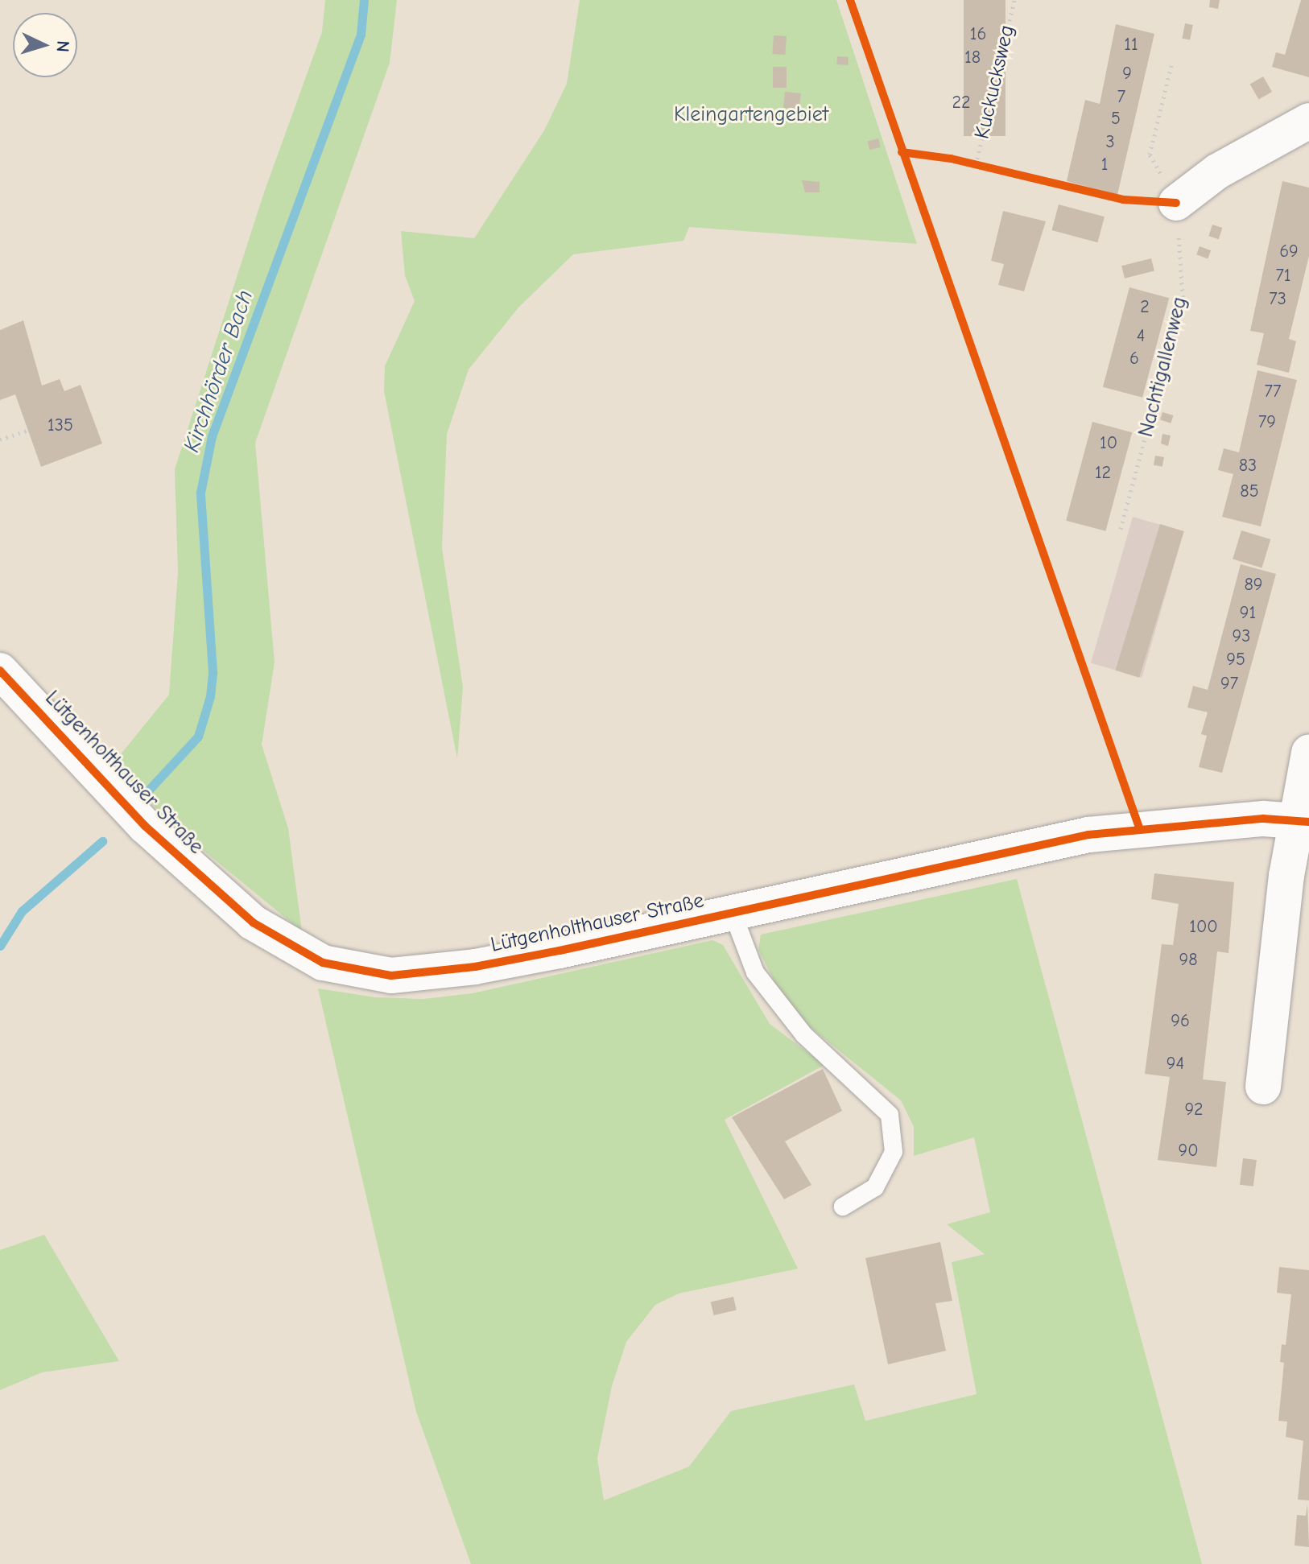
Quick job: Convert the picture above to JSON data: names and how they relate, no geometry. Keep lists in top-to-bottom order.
{
  "streets": {
    "street": ["Lütgenholthauser Straße"],
    "path": ["Kuckucksweg", "Nachtigallenweg"]
  },
  "water": ["Kirchhörder Bach"],
  "parks": ["Kleingartengebiet"],
  "house_numbers": [
    "16",
    "11",
    "18",
    "9",
    "7",
    "22",
    "5",
    "3",
    "1",
    "69",
    "71",
    "73",
    "2",
    "4",
    "6",
    "77",
    "79",
    "135",
    "10",
    "83",
    "12",
    "85",
    "89",
    "91",
    "93",
    "95",
    "97",
    "100",
    "98",
    "96",
    "94",
    "92",
    "90"
  ],
  "north": "right"
}
